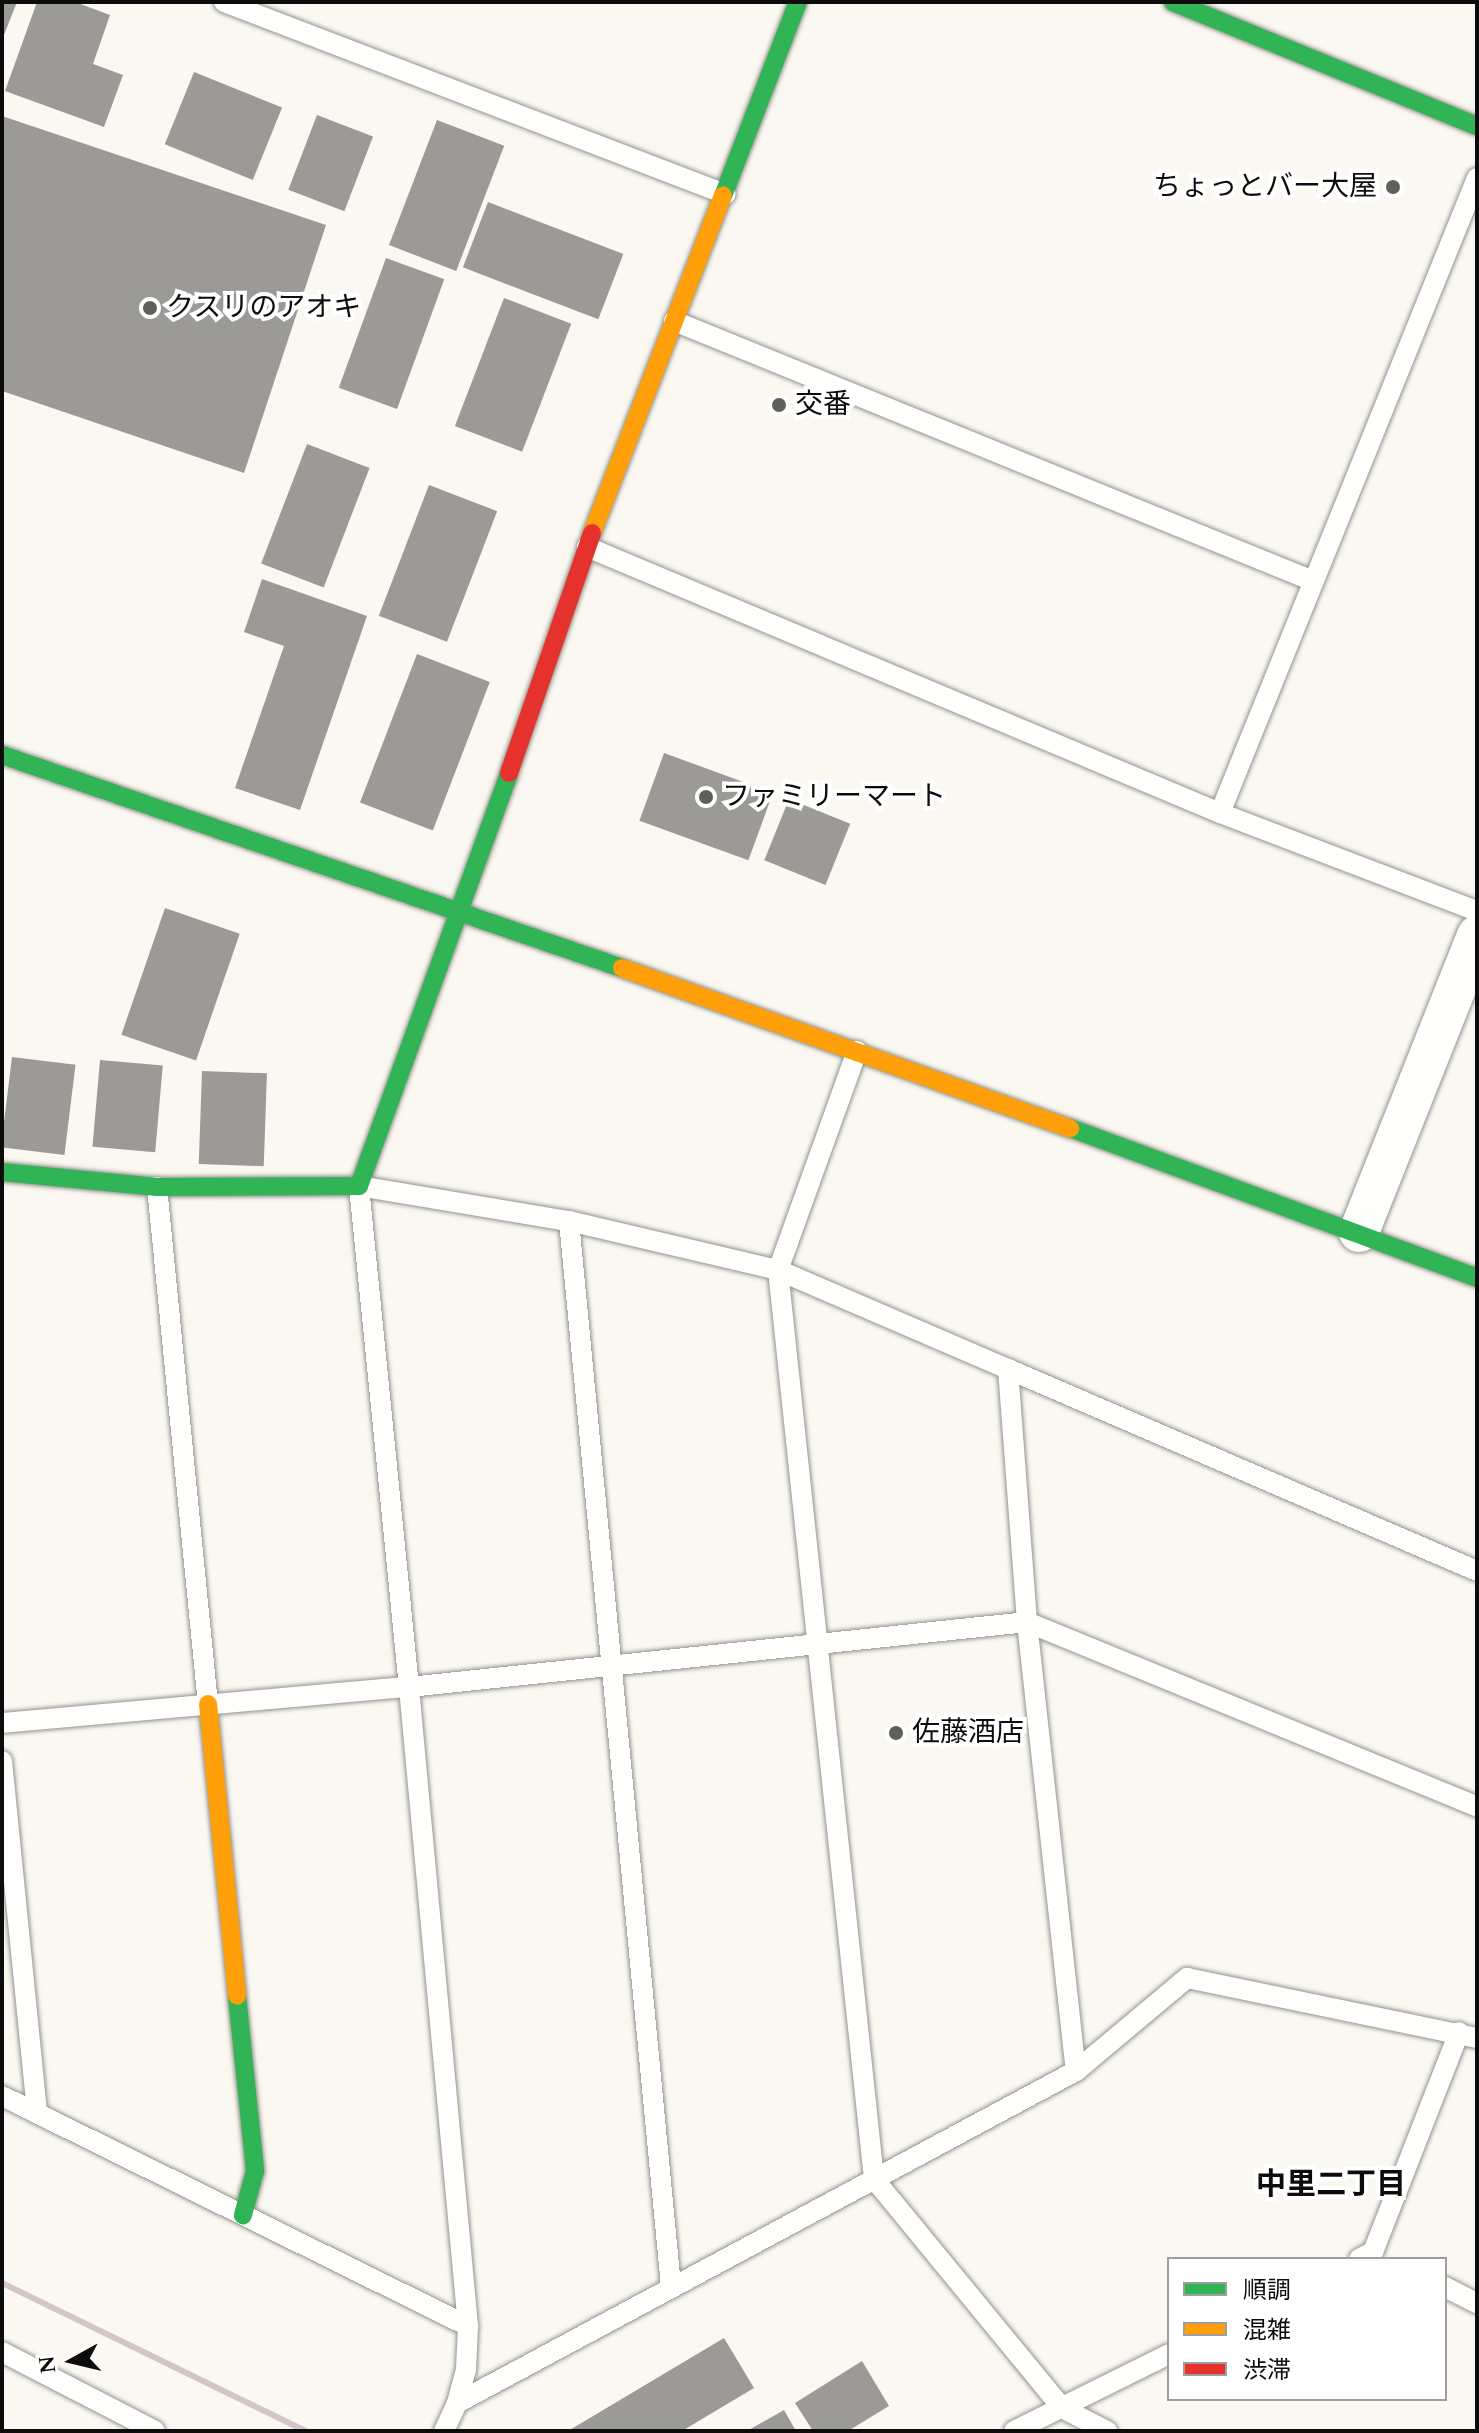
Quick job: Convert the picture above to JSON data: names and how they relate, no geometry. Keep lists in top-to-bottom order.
{
  "districts": ["中里二丁目"],
  "places": [
    "ちょっとバー大屋",
    "クスリのアオキ",
    "交番",
    "ファミリーマート",
    "佐藤酒店"
  ],
  "legend": ["順調", "混雑", "渋滞"],
  "north": "left"
}
